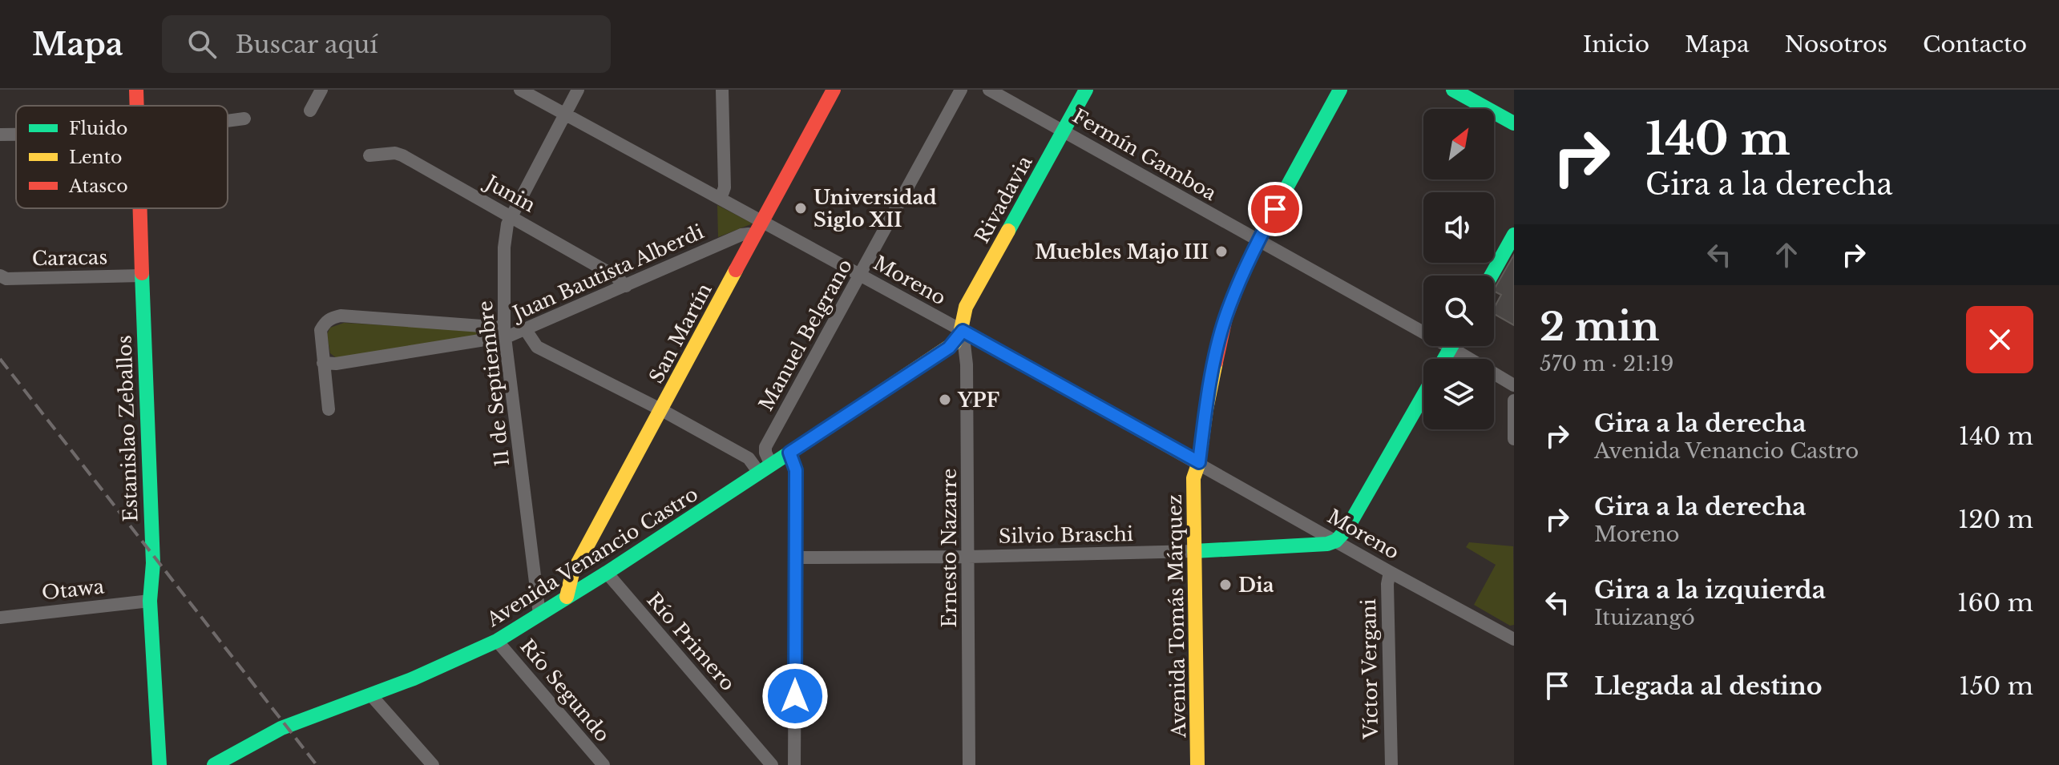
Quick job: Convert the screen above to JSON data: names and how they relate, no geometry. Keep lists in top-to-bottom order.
{
  "streets": {
    "street": [
      "Fermín Gamboa",
      "Junin",
      "Rivadavia",
      "Caracas",
      "Juan Bautista Alberdi",
      "Moreno",
      "San Martín",
      "Manuel Belgrano",
      "11 de Septiembre",
      "Estanislao Zeballos",
      "Silvio Braschi",
      "Ernesto Nazarre",
      "Avenida Venancio Castro",
      "Otawa",
      "Avenida Tomás Márquez",
      "Río Primero",
      "Víctor Vergani",
      "Río Segundo"
    ]
  },
  "crossings": [
    ["Fermín Gamboa", "Rivadavia"],
    ["Fermín Gamboa", "Avenida Tomás Márquez"],
    ["Junin", "Juan Bautista Alberdi"],
    ["Junin", "11 de Septiembre"],
    ["Rivadavia", "Moreno"],
    ["Rivadavia", "Ernesto Nazarre"],
    ["Rivadavia", "Avenida Venancio Castro"],
    ["Caracas", "Estanislao Zeballos"],
    ["Juan Bautista Alberdi", "San Martín"],
    ["Juan Bautista Alberdi", "11 de Septiembre"],
    ["Moreno", "San Martín"],
    ["Moreno", "Manuel Belgrano"],
    ["Moreno", "11 de Septiembre"],
    ["Moreno", "Silvio Braschi"],
    ["Moreno", "Ernesto Nazarre"],
    ["Moreno", "Avenida Venancio Castro"],
    ["Moreno", "Avenida Tomás Márquez"],
    ["Moreno", "Víctor Vergani"],
    ["San Martín", "Avenida Venancio Castro"],
    ["Manuel Belgrano", "Avenida Venancio Castro"],
    ["11 de Septiembre", "Avenida Venancio Castro"],
    ["Estanislao Zeballos", "Otawa"],
    ["Silvio Braschi", "Ernesto Nazarre"],
    ["Silvio Braschi", "Avenida Tomás Márquez"],
    ["Ernesto Nazarre", "Avenida Venancio Castro"],
    ["Avenida Venancio Castro", "Río Primero"],
    ["Avenida Venancio Castro", "Río Segundo"]
  ],
  "places": [
    "Universidad Siglo XII",
    "Muebles Majo III",
    "YPF",
    "Dia"
  ],
  "legend": ["Fluido", "Lento", "Atasco"],
  "north": "top right",
  "page": {
    "header": "Mapa",
    "search": "Buscar aquí",
    "nav": [
      "Inicio",
      "Mapa",
      "Nosotros",
      "Contacto"
    ],
    "turn": ["140 m", "Gira a la derecha"],
    "heading": ["2 min", "570 m · 21:19"],
    "list": [
      {
        "name": "Gira a la derecha",
        "note": "Avenida Venancio Castro",
        "value": "140 m"
      },
      {
        "name": "Gira a la derecha",
        "note": "Moreno",
        "value": "120 m"
      },
      {
        "name": "Gira a la izquierda",
        "note": "Ituizangó",
        "value": "160 m"
      },
      {
        "name": "Llegada al destino",
        "value": "150 m"
      }
    ]
  }
}
